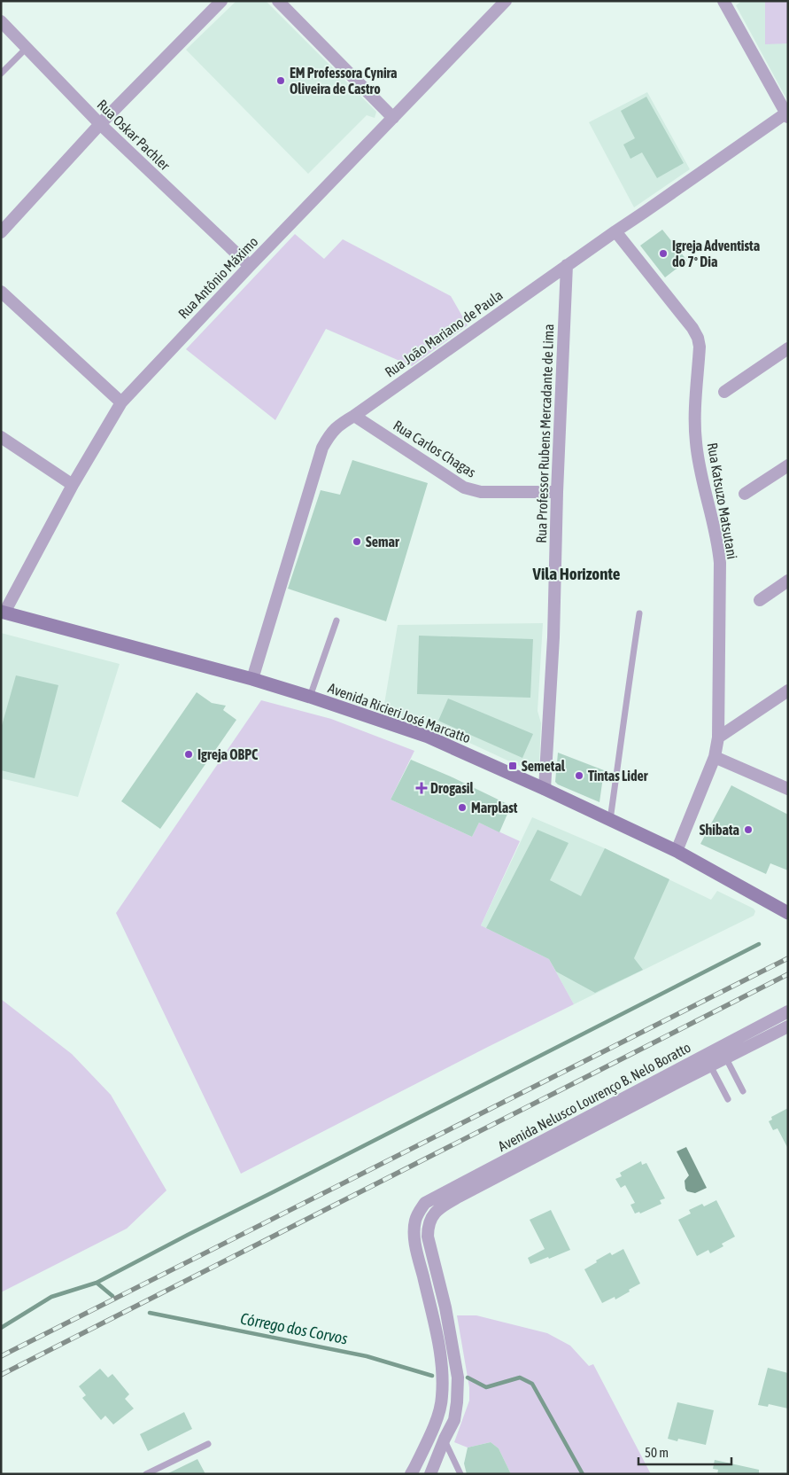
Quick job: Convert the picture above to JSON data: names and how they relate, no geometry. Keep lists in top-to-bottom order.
{
  "streets": {
    "main road": ["Avenida Ricieri José Marcatto"],
    "street": [
      "Rua Oskar Pachler",
      "Rua Antônio Máximo",
      "Rua João Mariano de Paula",
      "Rua Professor Rubens Mercadante de Lima",
      "Rua Carlos Chagas",
      "Rua Katsuzo Matsutani",
      "Avenida Nelusco Lourenço B. Nelo Boratto"
    ]
  },
  "crossings": [
    ["Rua Oskar Pachler", "Rua Antônio Máximo"],
    ["Rua Antônio Máximo", "Avenida Ricieri José Marcatto"],
    ["Rua João Mariano de Paula", "Rua Professor Rubens Mercadante de Lima"],
    ["Rua João Mariano de Paula", "Rua Carlos Chagas"],
    ["Rua João Mariano de Paula", "Rua Katsuzo Matsutani"],
    ["Rua João Mariano de Paula", "Avenida Ricieri José Marcatto"],
    ["Rua Professor Rubens Mercadante de Lima", "Rua Carlos Chagas"],
    ["Rua Professor Rubens Mercadante de Lima", "Avenida Ricieri José Marcatto"],
    ["Rua Katsuzo Matsutani", "Avenida Ricieri José Marcatto"]
  ],
  "districts": ["Vila Horizonte"],
  "water": ["Córrego dos Corvos"],
  "places": {
    "other": [
      "EM Professora Cynira Oliveira de Castro",
      "Igreja Adventista do 7º Dia",
      "Semar",
      "Igreja OBPC",
      "Tintas Lider",
      "Marplast",
      "Shibata"
    ],
    "transit": ["Semetal"],
    "health": ["Drogasil"]
  },
  "scale_bar": "50 m"
}
